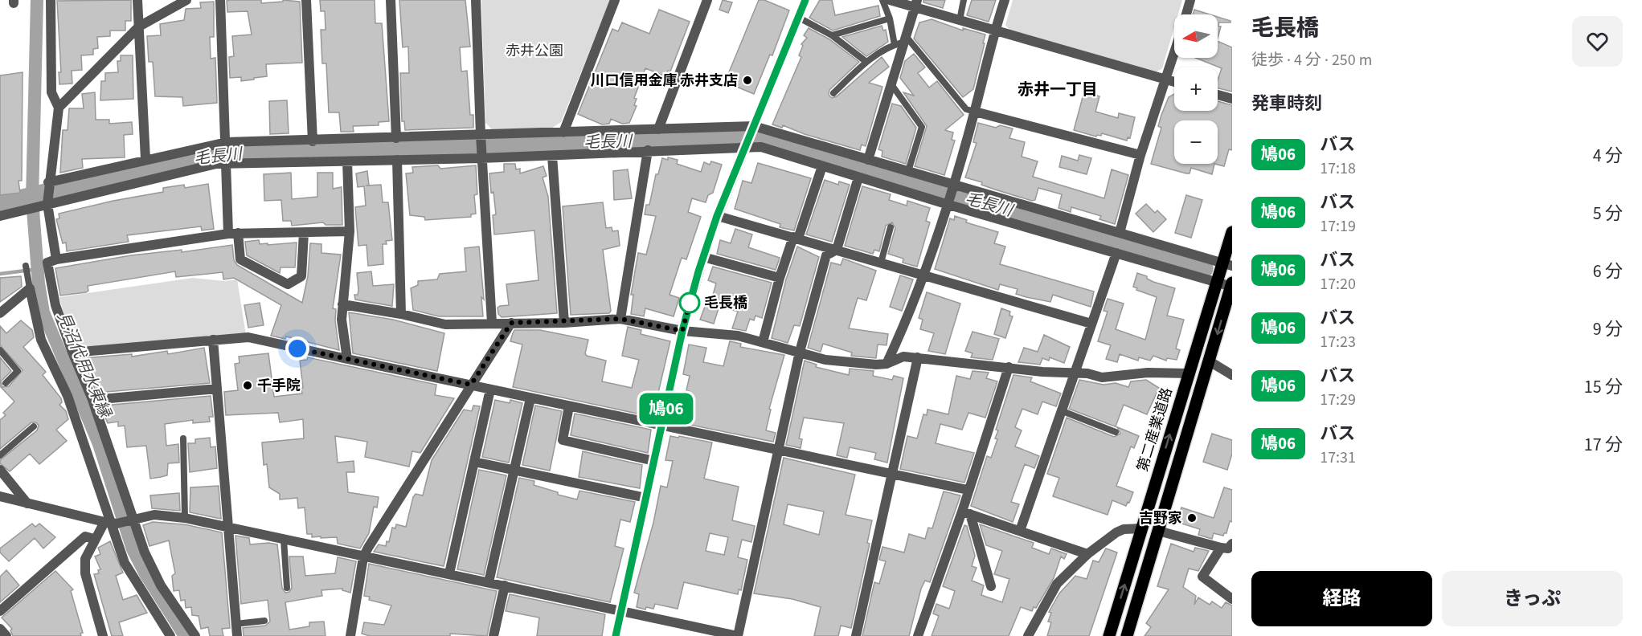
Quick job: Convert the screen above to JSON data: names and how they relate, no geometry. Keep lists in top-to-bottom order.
{
  "streets": {
    "main road": ["第二産業道路"]
  },
  "districts": ["赤井一丁目"],
  "water": ["毛長川", "見沼代用水東縁"],
  "parks": ["赤井公園"],
  "places": [
    "川口信用金庫 赤井支店",
    "毛長橋",
    "千手院",
    "吉野家"
  ],
  "lines": ["bus line 鳩06"],
  "north": "left",
  "page": {
    "on_map": "鳩06",
    "heading": [
      ["毛長橋", "徒歩 · 4 分 · 250 m"],
      "発車時刻"
    ],
    "map_buttons": ["+", "−"],
    "list": [
      {
        "mark": "鳩06",
        "name": "バス",
        "note": "17:18",
        "value": "4 分"
      },
      {
        "mark": "鳩06",
        "name": "バス",
        "note": "17:19",
        "value": "5 分"
      },
      {
        "mark": "鳩06",
        "name": "バス",
        "note": "17:20",
        "value": "6 分"
      },
      {
        "mark": "鳩06",
        "name": "バス",
        "note": "17:23",
        "value": "9 分"
      },
      {
        "mark": "鳩06",
        "name": "バス",
        "note": "17:29",
        "value": "15 分"
      },
      {
        "mark": "鳩06",
        "name": "バス",
        "note": "17:31",
        "value": "17 分"
      }
    ],
    "buttons": ["経路", "きっぷ"]
  }
}
